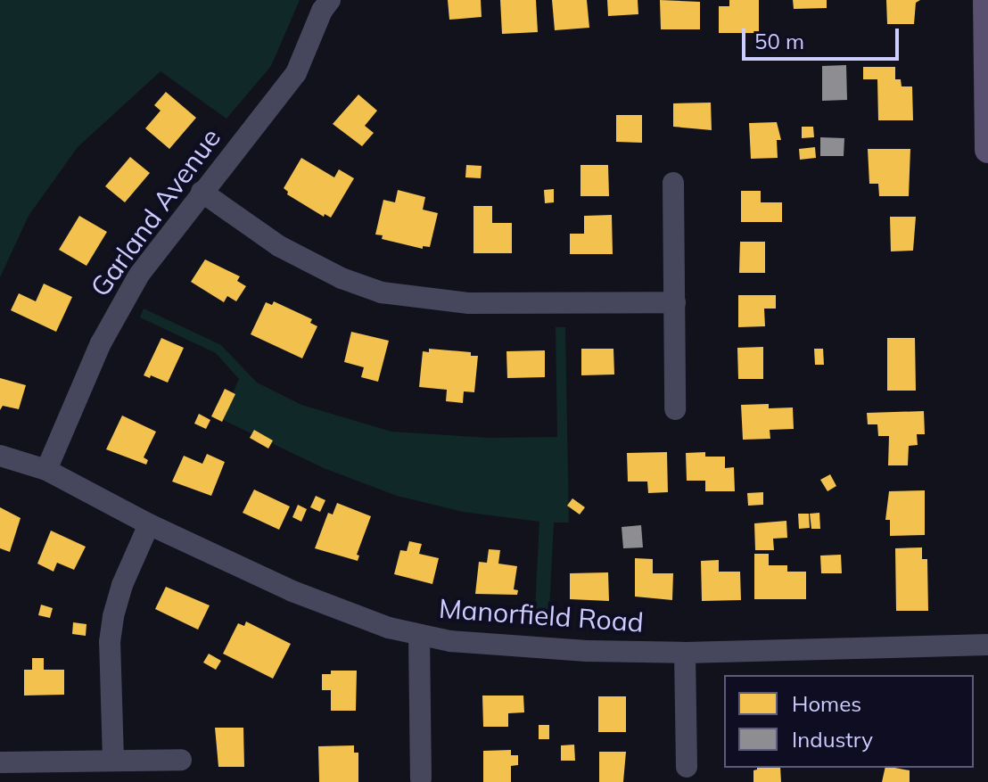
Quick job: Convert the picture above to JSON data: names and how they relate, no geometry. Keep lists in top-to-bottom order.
{
  "streets": {
    "street": ["Garland Avenue", "Manorfield Road"]
  },
  "crossings": [
    ["Garland Avenue", "Manorfield Road"]
  ],
  "legend": ["Homes", "Industry"],
  "scale_bar": "50 m"
}
